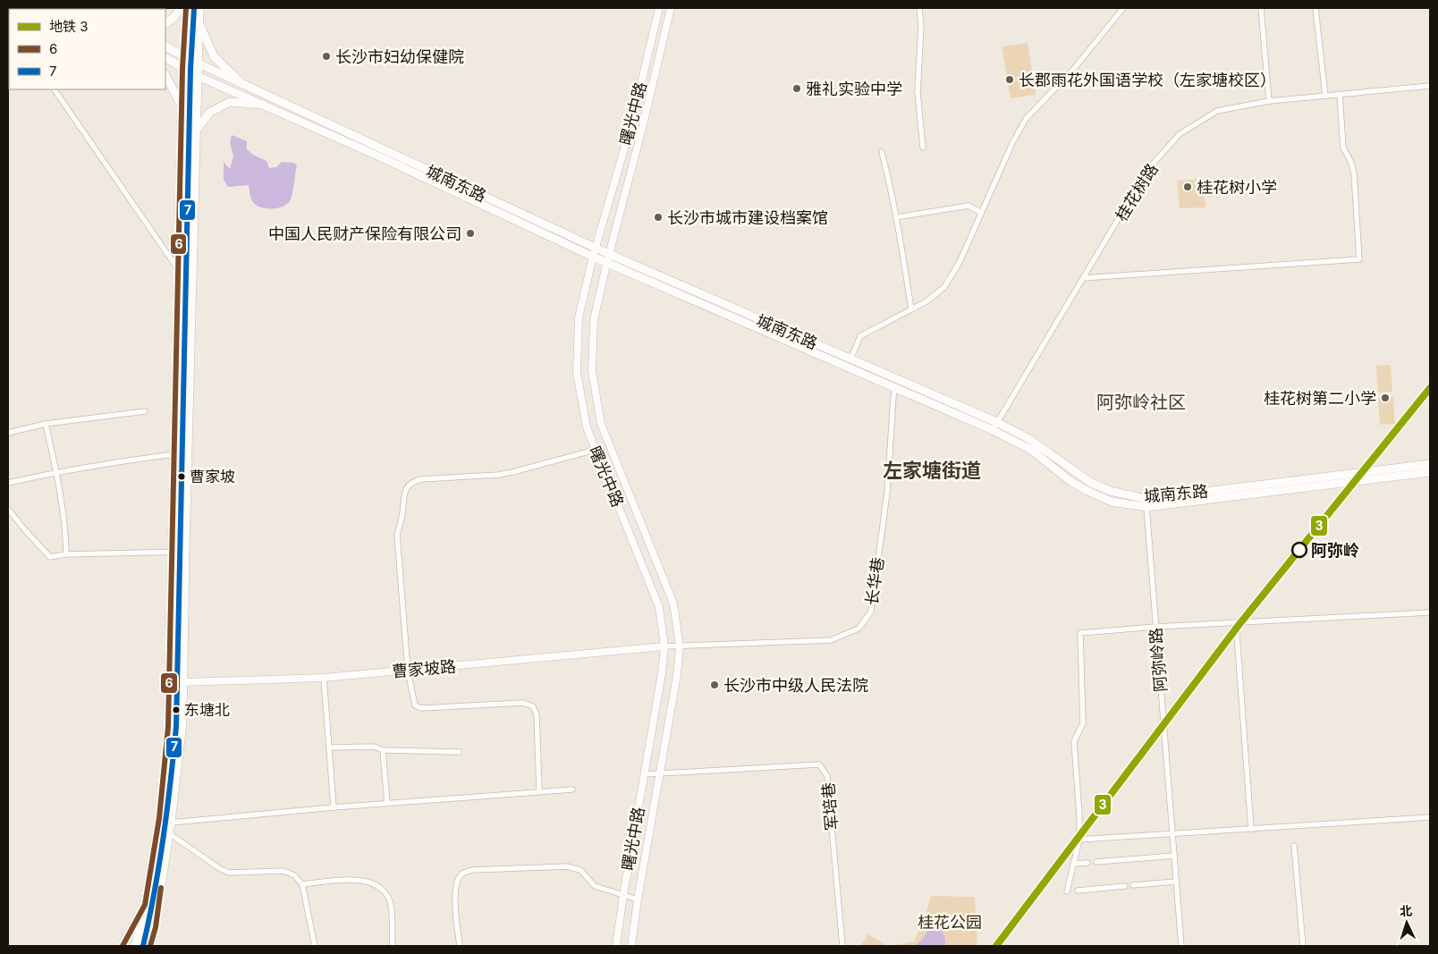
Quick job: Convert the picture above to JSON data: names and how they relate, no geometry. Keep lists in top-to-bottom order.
{
  "streets": {
    "main road": ["城南东路"],
    "street": [
      "曙光中路",
      "桂花树路",
      "长华巷",
      "阿弥岭路",
      "曹家坡路",
      "军培巷"
    ]
  },
  "crossings": [
    ["曙光中路", "城南东路"],
    ["曙光中路", "长华巷"],
    ["曙光中路", "曹家坡路"],
    ["曙光中路", "军培巷"],
    ["城南东路", "桂花树路"],
    ["城南东路", "长华巷"],
    ["城南东路", "阿弥岭路"],
    ["长华巷", "曹家坡路"]
  ],
  "districts": ["阿弥岭社区", "左家塘街道"],
  "parks": ["桂花公园"],
  "places": [
    "长沙市妇幼保健院",
    "长郡雨花外国语学校（左家塘校区）",
    "雅礼实验中学",
    "桂花树小学",
    "长沙市城市建设档案馆",
    "中国人民财产保险有限公司",
    "桂花树第二小学",
    "曹家坡",
    "阿弥岭",
    "长沙市中级人民法院",
    "东塘北"
  ],
  "lines": ["transit line 6", "transit line 7", "metro line 3"],
  "legend": ["地铁 3", "6", "7"],
  "north": "top"
}
